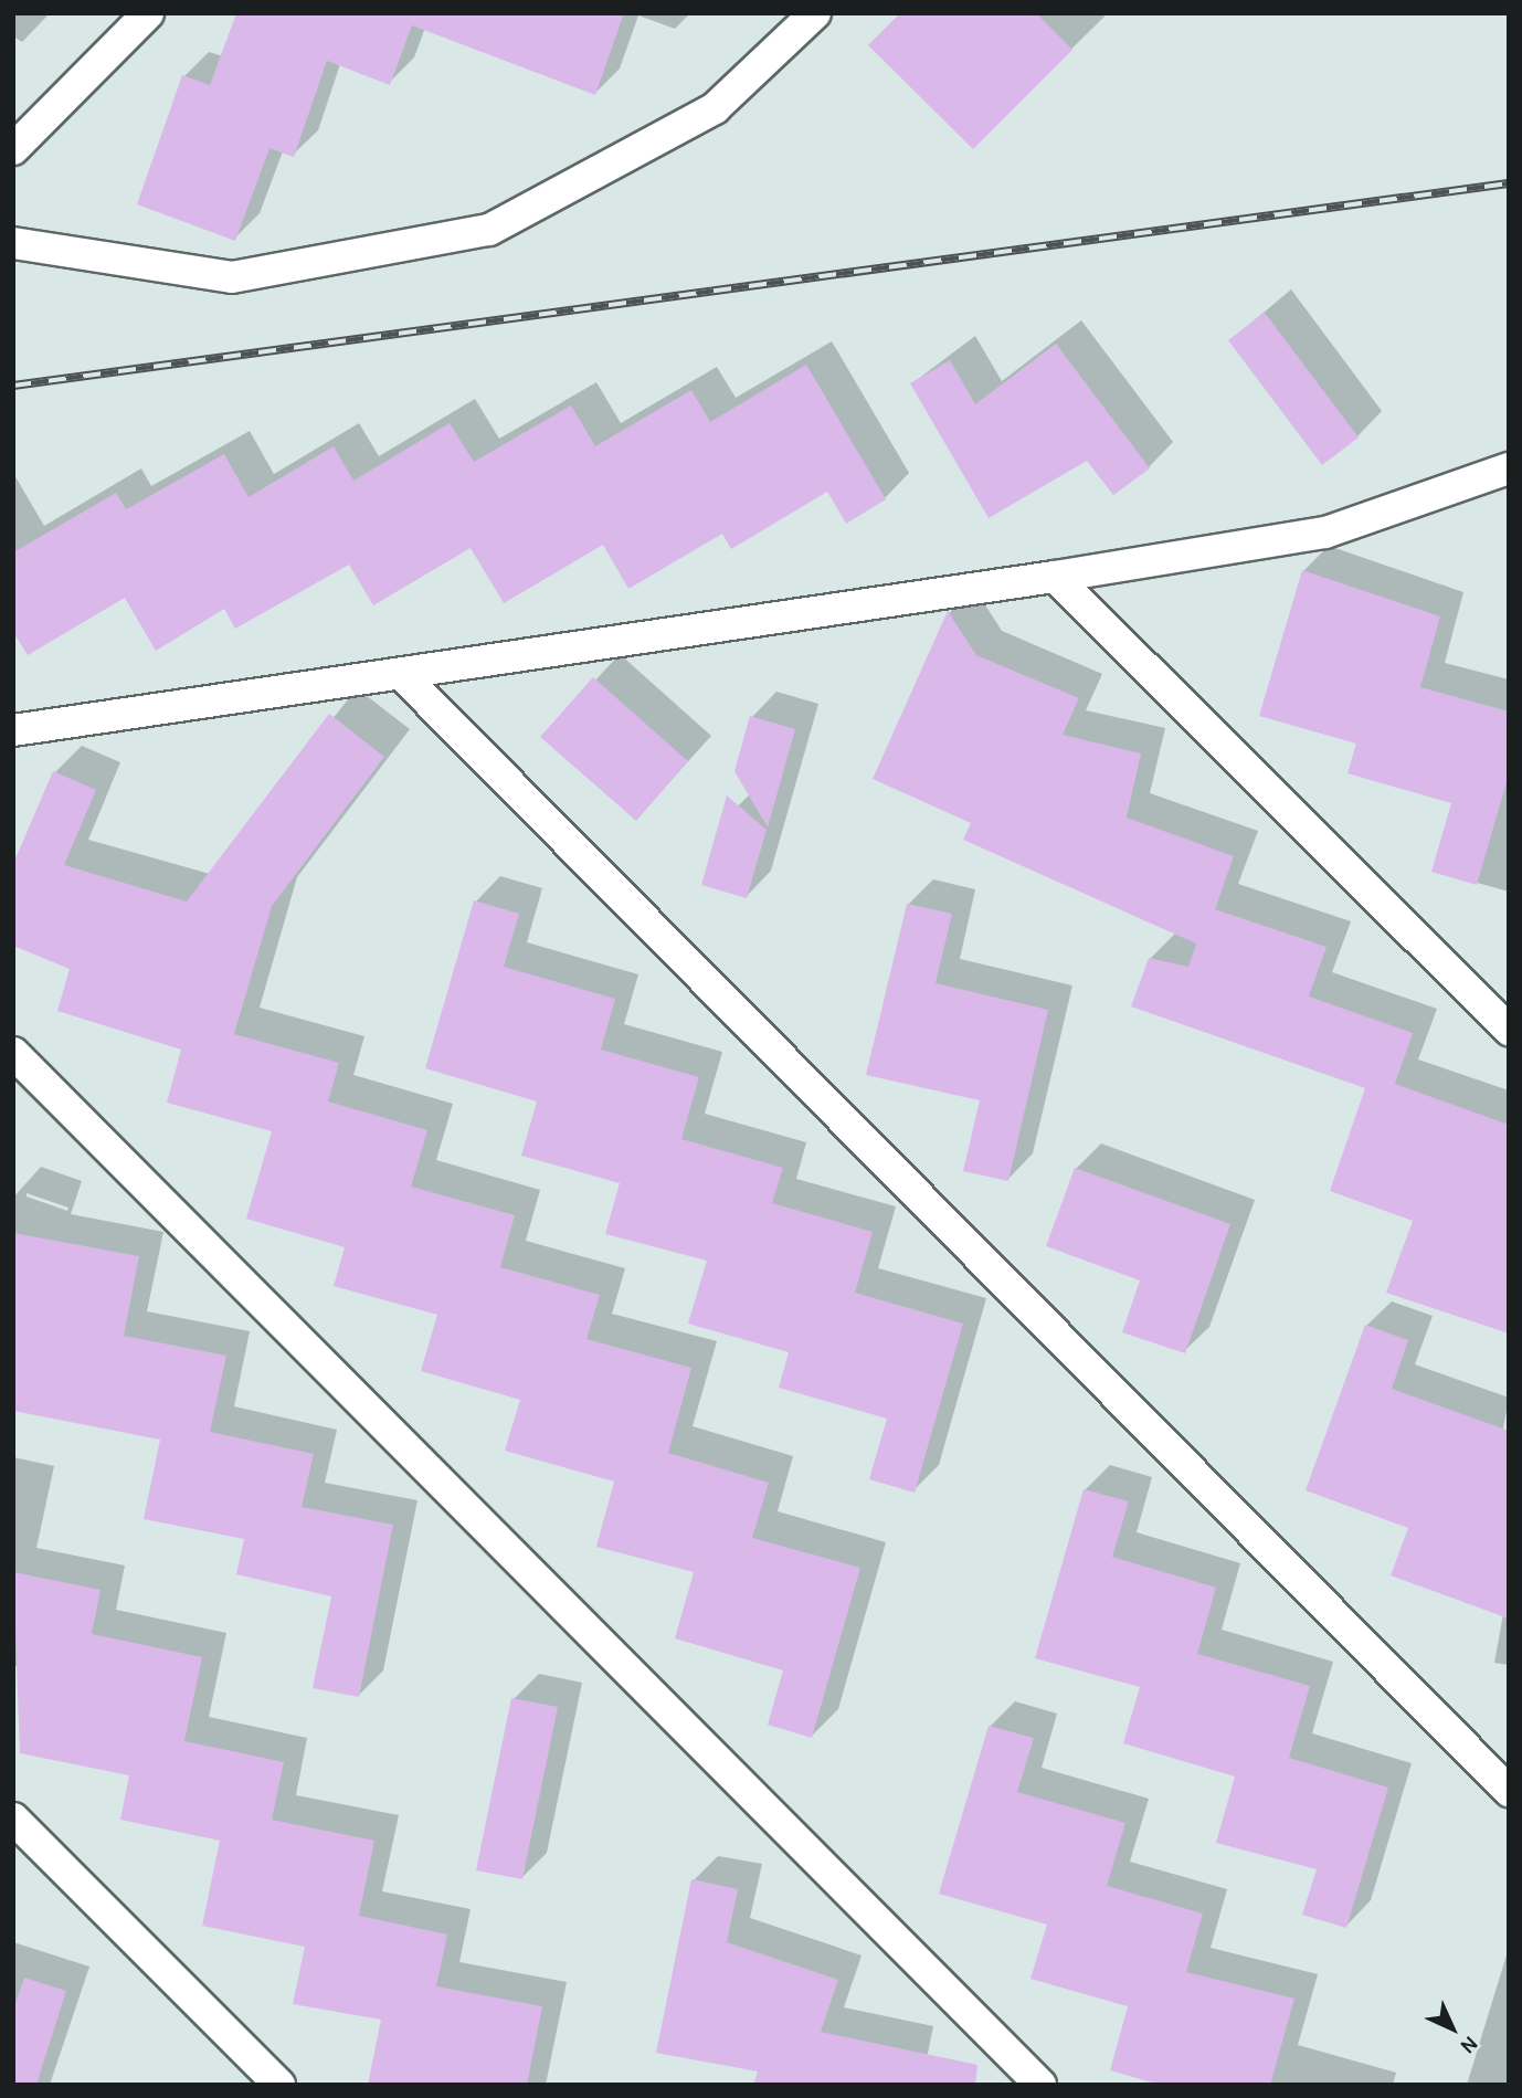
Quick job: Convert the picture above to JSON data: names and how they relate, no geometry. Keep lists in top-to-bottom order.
{
  "north": "bottom right"
}
